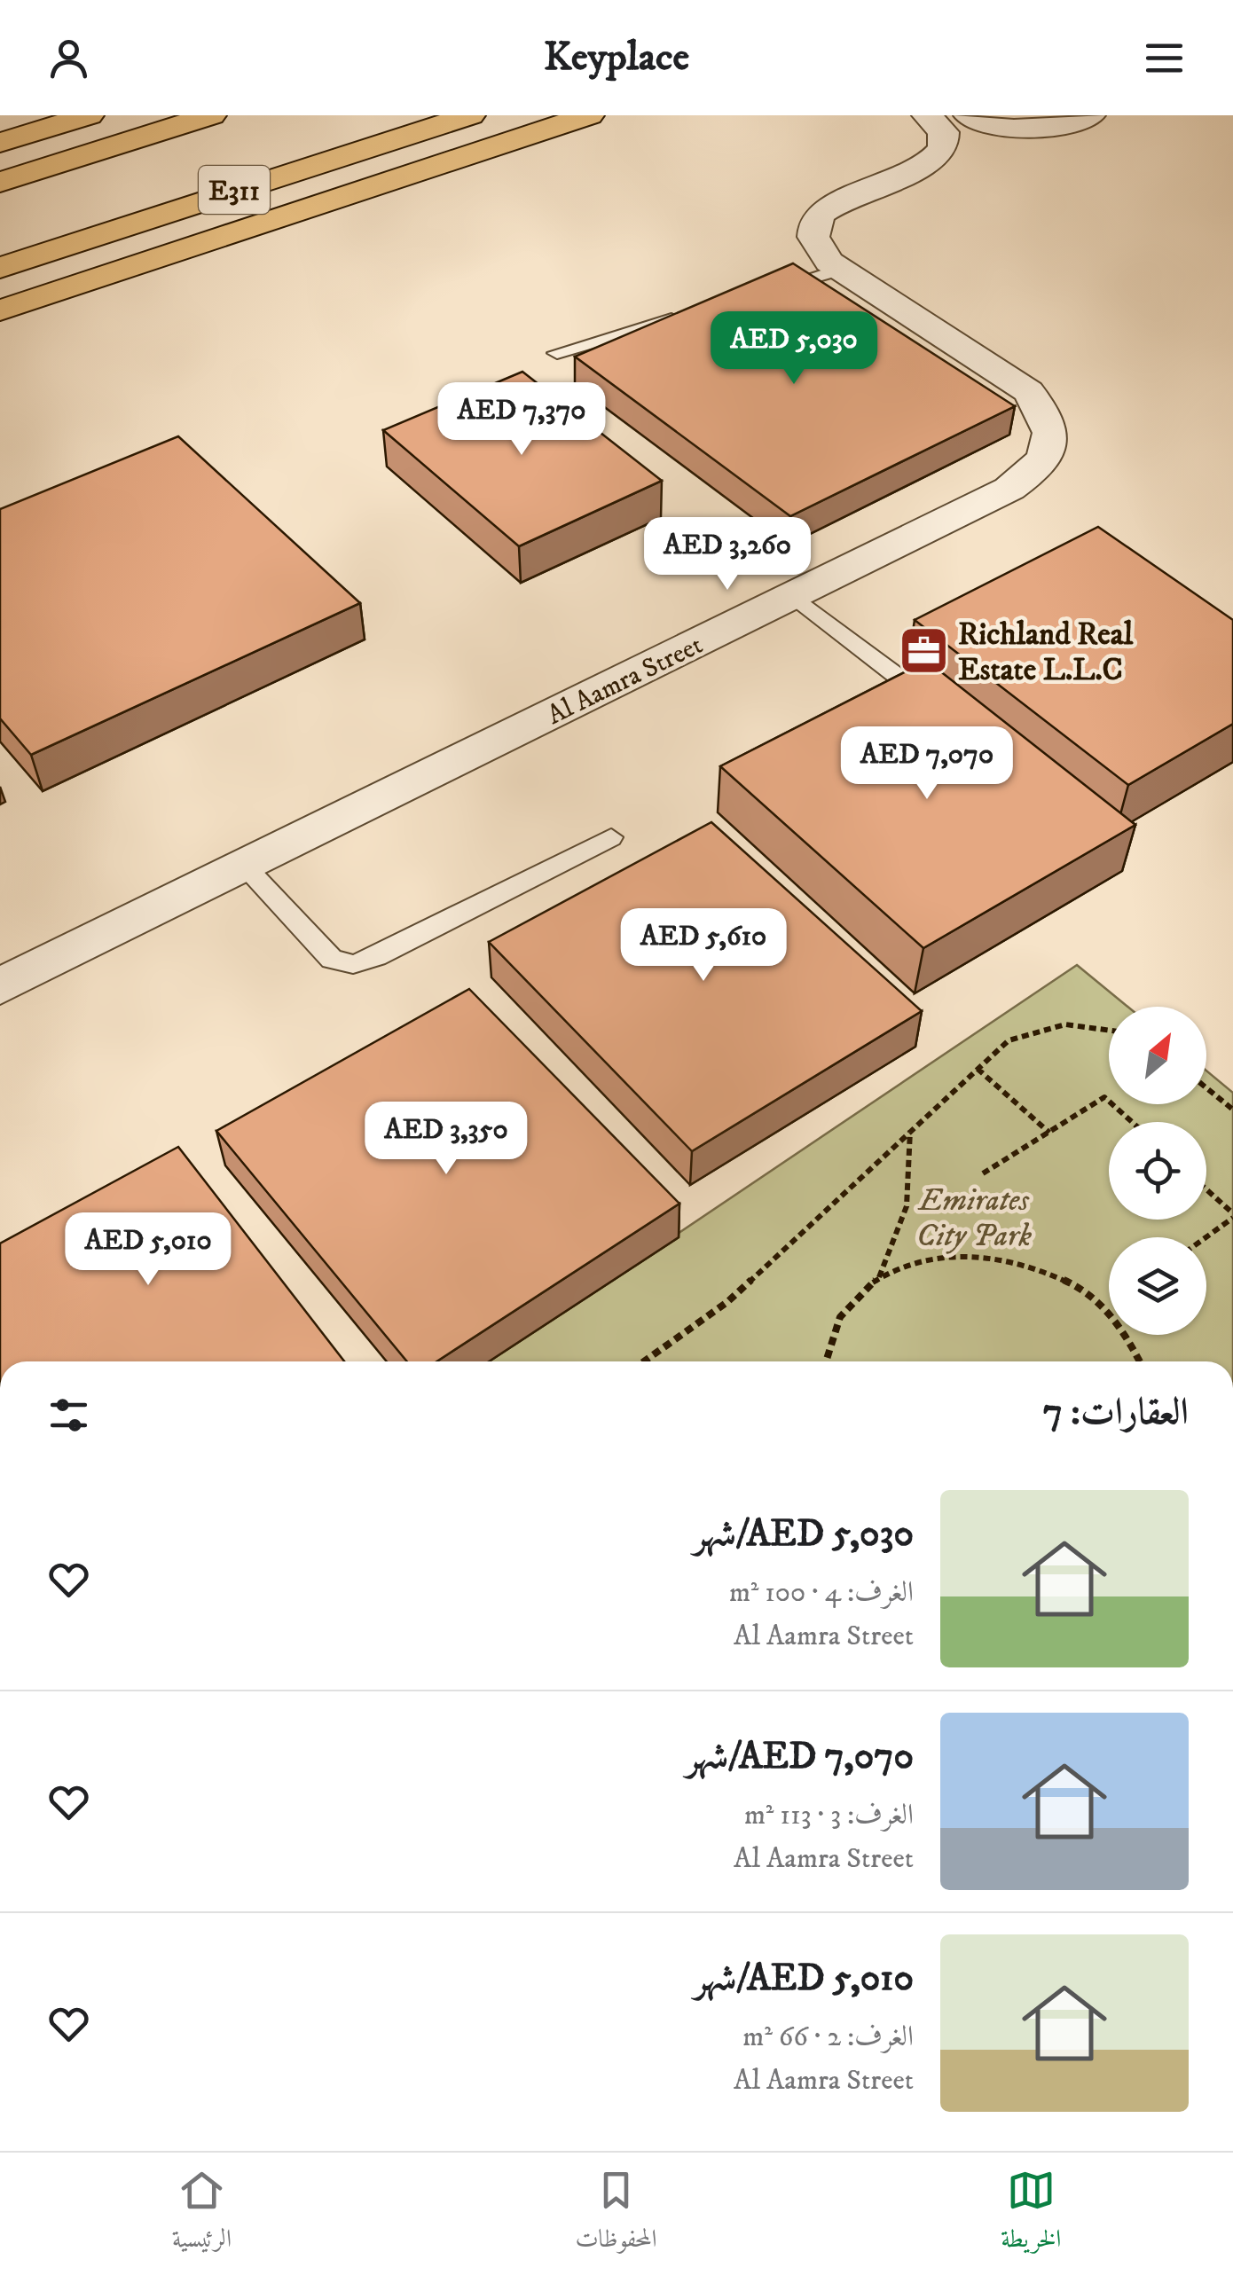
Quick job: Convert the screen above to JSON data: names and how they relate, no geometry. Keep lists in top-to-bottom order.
{
  "streets": {
    "highway": ["E311"],
    "street": ["Al Aamra Street"]
  },
  "parks": ["Emirates City Park"],
  "places": {
    "office": ["Richland Real Estate L.L.C"]
  },
  "north": "top right",
  "page": {
    "header": "Keyplace",
    "price": [
      "AED 5,030",
      "AED 7,370",
      "AED 3,260",
      "AED 7,070",
      "AED 5,610",
      "AED 3,350",
      "AED 5,010"
    ],
    "heading": "العقارات: 7",
    "list": [
      {
        "name": "AED 5,030/شهر",
        "note": "الغرف: 4 · 100 m² · Al Aamra Street"
      },
      {
        "name": "AED 7,070/شهر",
        "note": "الغرف: 3 · 113 m² · Al Aamra Street"
      },
      {
        "name": "AED 5,010/شهر",
        "note": "الغرف: 2 · 66 m² · Al Aamra Street"
      }
    ],
    "tabs": ["الخريطة", "المحفوظات", "الرئيسية"]
  }
}
